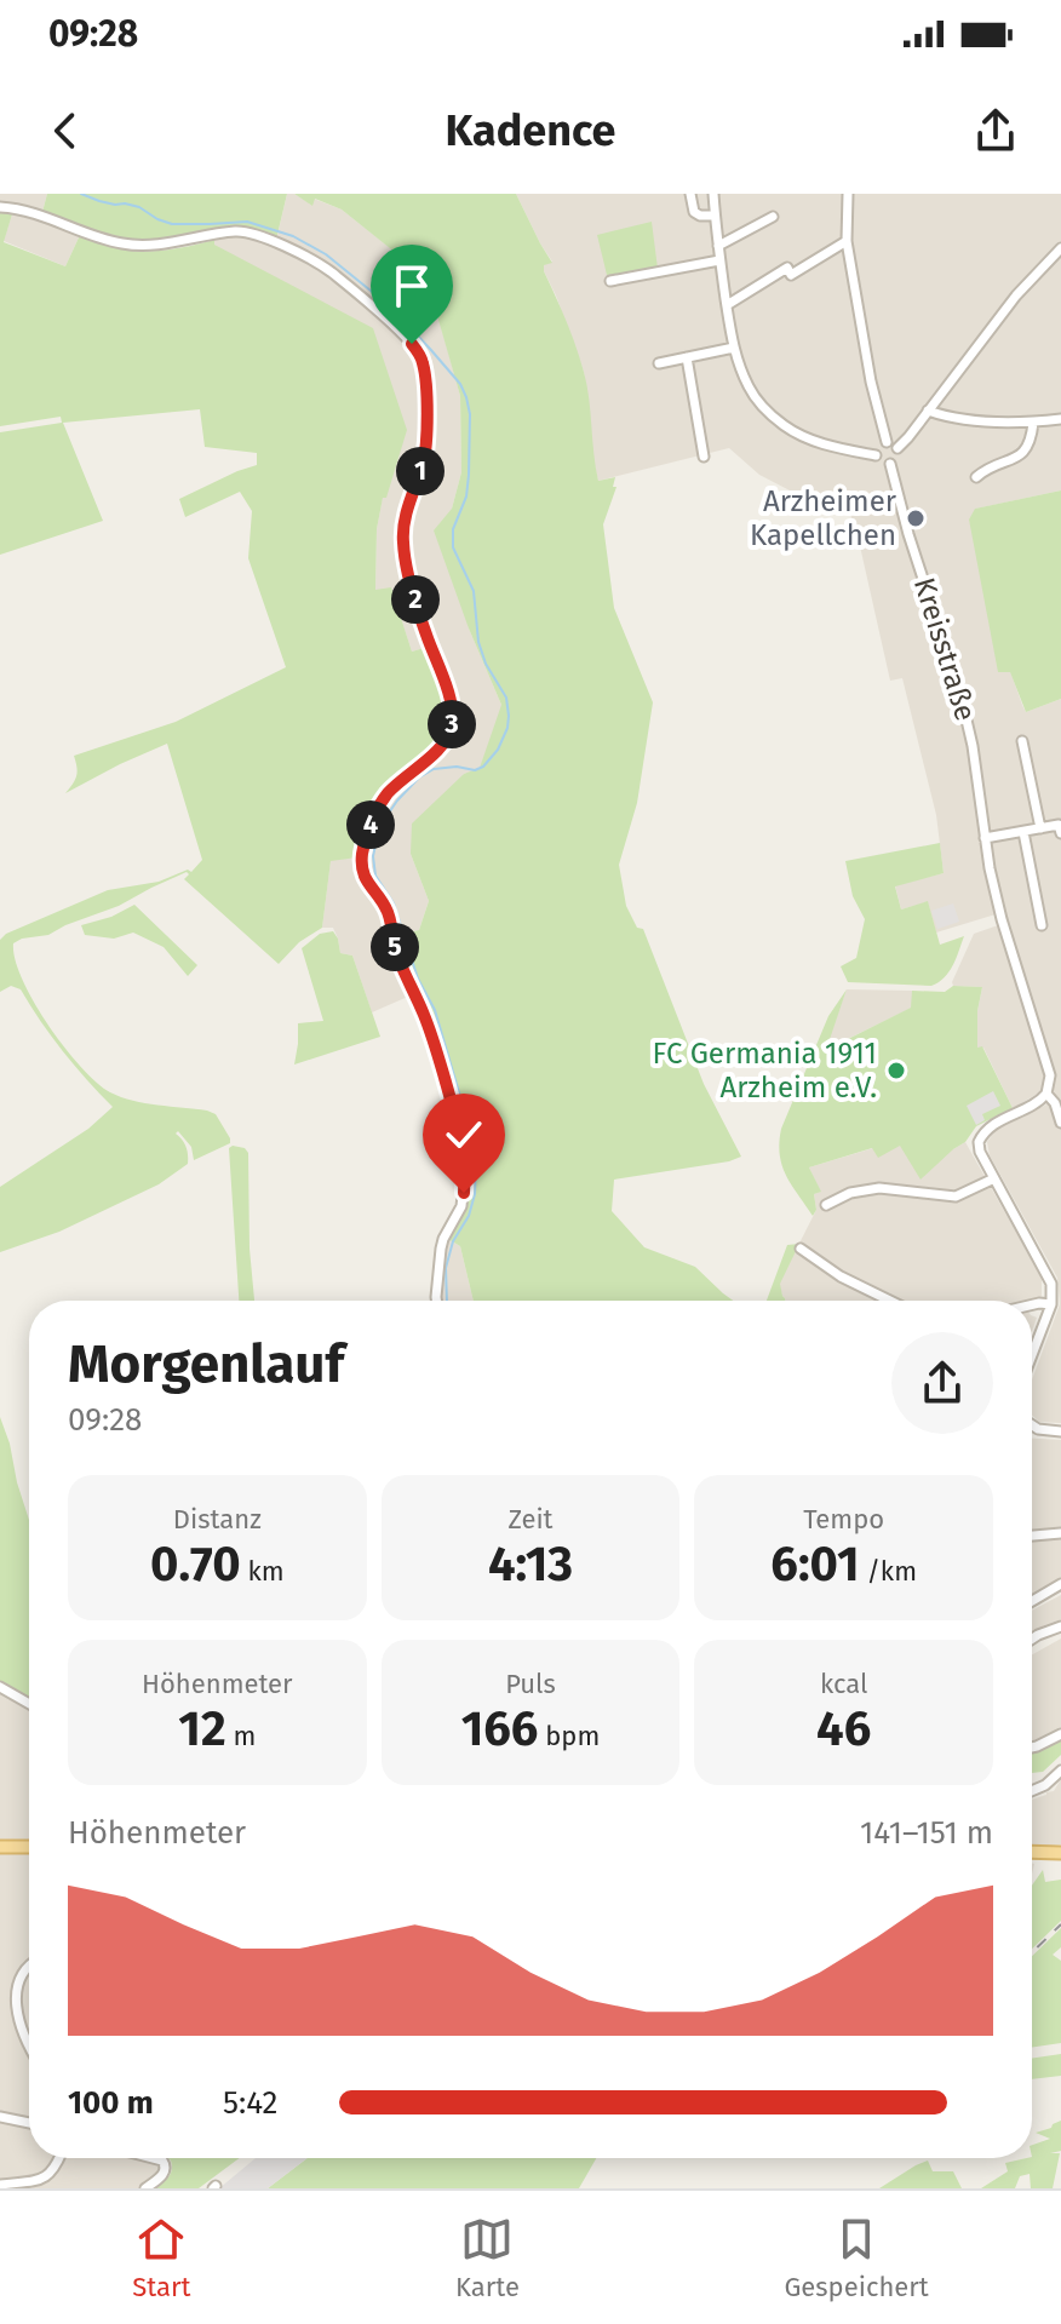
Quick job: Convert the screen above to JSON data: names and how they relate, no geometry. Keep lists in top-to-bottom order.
{
  "streets": {
    "street": ["Kreisstraße"]
  },
  "places": ["Arzheimer Kapellchen", "FC Germania 1911 Arzheim e.V."],
  "page": {
    "status": "09:28",
    "header": "Kadence",
    "pins": [
      "1",
      "2",
      "3",
      "4",
      "5"
    ],
    "heading": ["Morgenlauf", "09:28"],
    "stats": [
      ["Distanz", "0.70 km"],
      ["Zeit", "4:13"],
      ["Tempo", "6:01 /km"],
      ["Höhenmeter", "12 m"],
      ["Puls", "166 bpm"],
      ["kcal", "46"]
    ],
    "chart": ["Höhenmeter", "141–151 m"],
    "list": [
      {
        "name": "100 m",
        "note": "5:42"
      }
    ],
    "tabs": ["Start", "Karte", "Gespeichert"]
  }
}
